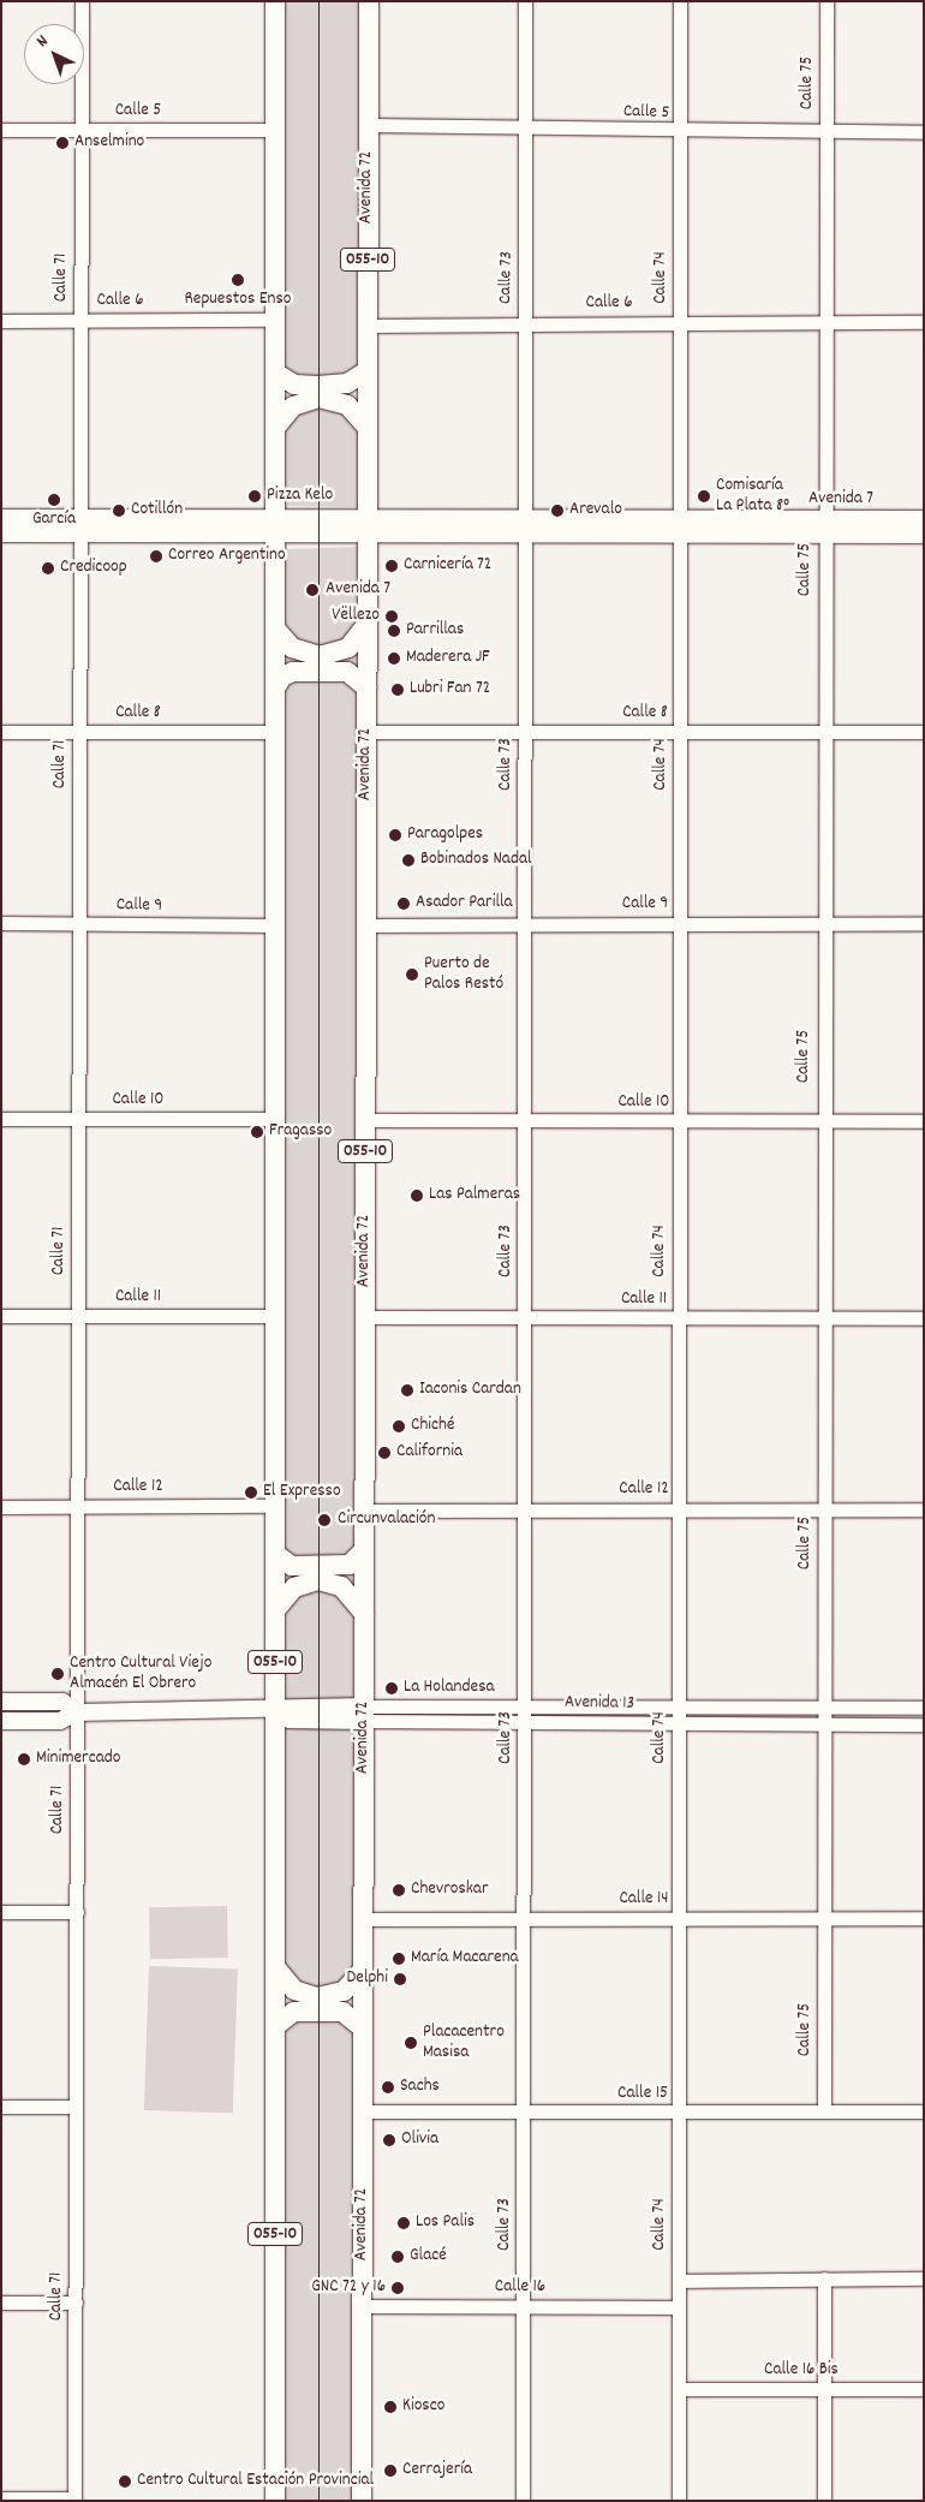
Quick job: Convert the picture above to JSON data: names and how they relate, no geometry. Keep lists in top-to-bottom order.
{
  "streets": {
    "highway": ["Avenida 72", "055-10"],
    "main road": ["Avenida 7", "Avenida 13"],
    "street": [
      "Calle 75",
      "Calle 5",
      "Calle 71",
      "Calle 73",
      "Calle 74",
      "Calle 6",
      "Calle 8",
      "Calle 9",
      "Calle 10",
      "Calle 11",
      "Calle 12",
      "Calle 14",
      "Calle 15",
      "Calle 16",
      "Calle 16 Bis"
    ]
  },
  "crossings": [
    ["Calle 75", "Calle 5"],
    ["Calle 75", "Calle 6"],
    ["Calle 75", "Avenida 7"],
    ["Calle 75", "Calle 8"],
    ["Calle 75", "Calle 9"],
    ["Calle 75", "Calle 10"],
    ["Calle 75", "Calle 11"],
    ["Calle 75", "Calle 12"],
    ["Calle 75", "Avenida 13"],
    ["Calle 75", "Calle 14"],
    ["Calle 75", "Calle 15"],
    ["Calle 5", "Avenida 72"],
    ["Calle 5", "055-10"],
    ["Calle 5", "Calle 71"],
    ["Calle 5", "Calle 73"],
    ["Calle 5", "Calle 74"],
    ["Avenida 72", "Calle 6"],
    ["Avenida 72", "Avenida 7"],
    ["Avenida 72", "Calle 8"],
    ["Avenida 72", "Calle 9"],
    ["Avenida 72", "Calle 10"],
    ["Avenida 72", "Calle 11"],
    ["Avenida 72", "Calle 12"],
    ["Avenida 72", "Avenida 13"],
    ["Avenida 72", "Calle 14"],
    ["Avenida 72", "Calle 15"],
    ["Avenida 72", "Calle 16"],
    ["055-10", "Calle 6"],
    ["055-10", "Avenida 7"],
    ["055-10", "Calle 8"],
    ["055-10", "Calle 9"],
    ["055-10", "Calle 10"],
    ["055-10", "Calle 11"],
    ["055-10", "Calle 12"],
    ["055-10", "Avenida 13"],
    ["Calle 71", "Calle 6"],
    ["Calle 71", "Avenida 7"],
    ["Calle 71", "Calle 8"],
    ["Calle 71", "Calle 9"],
    ["Calle 71", "Calle 10"],
    ["Calle 71", "Calle 11"],
    ["Calle 71", "Calle 12"],
    ["Calle 71", "Avenida 13"],
    ["Calle 73", "Calle 6"],
    ["Calle 73", "Avenida 7"],
    ["Calle 73", "Calle 8"],
    ["Calle 73", "Calle 9"],
    ["Calle 73", "Calle 10"],
    ["Calle 73", "Calle 11"],
    ["Calle 73", "Calle 12"],
    ["Calle 73", "Avenida 13"],
    ["Calle 73", "Calle 14"],
    ["Calle 73", "Calle 15"],
    ["Calle 73", "Calle 16"],
    ["Calle 74", "Calle 6"],
    ["Calle 74", "Avenida 7"],
    ["Calle 74", "Calle 8"],
    ["Calle 74", "Calle 9"],
    ["Calle 74", "Calle 10"],
    ["Calle 74", "Calle 11"],
    ["Calle 74", "Calle 12"],
    ["Calle 74", "Avenida 13"],
    ["Calle 74", "Calle 14"],
    ["Calle 74", "Calle 15"],
    ["Calle 74", "Calle 16"],
    ["Calle 74", "Calle 16 Bis"]
  ],
  "places": [
    "Anselmino",
    "Repuestos Enso",
    "Pizza Kelo",
    "Comisaría La Plata 8°",
    "García",
    "Cotillón",
    "Arevalo",
    "Correo Argentino",
    "Carnicería 72",
    "Credicoop",
    "Avenida 7",
    "Vëllezo",
    "Parrillas",
    "Maderera JF",
    "Lubri Fan 72",
    "Paragolpes",
    "Bobinados Nadal",
    "Asador Parilla",
    "Puerto de Palos Restó",
    "Fragasso",
    "Las Palmeras",
    "Iaconis Cardan",
    "Chiché",
    "California",
    "El Expresso",
    "Circunvalación",
    "Centro Cultural Viejo Almacén El Obrero",
    "La Holandesa",
    "Minimercado",
    "Chevroskar",
    "María Macarena",
    "Delphi",
    "Placacentro Masisa",
    "Sachs",
    "Olivia",
    "Los Palis",
    "Glacé",
    "GNC 72 y 16",
    "Kiosco",
    "Cerrajería",
    "Centro Cultural Estación Provincial"
  ],
  "north": "top left"
}
